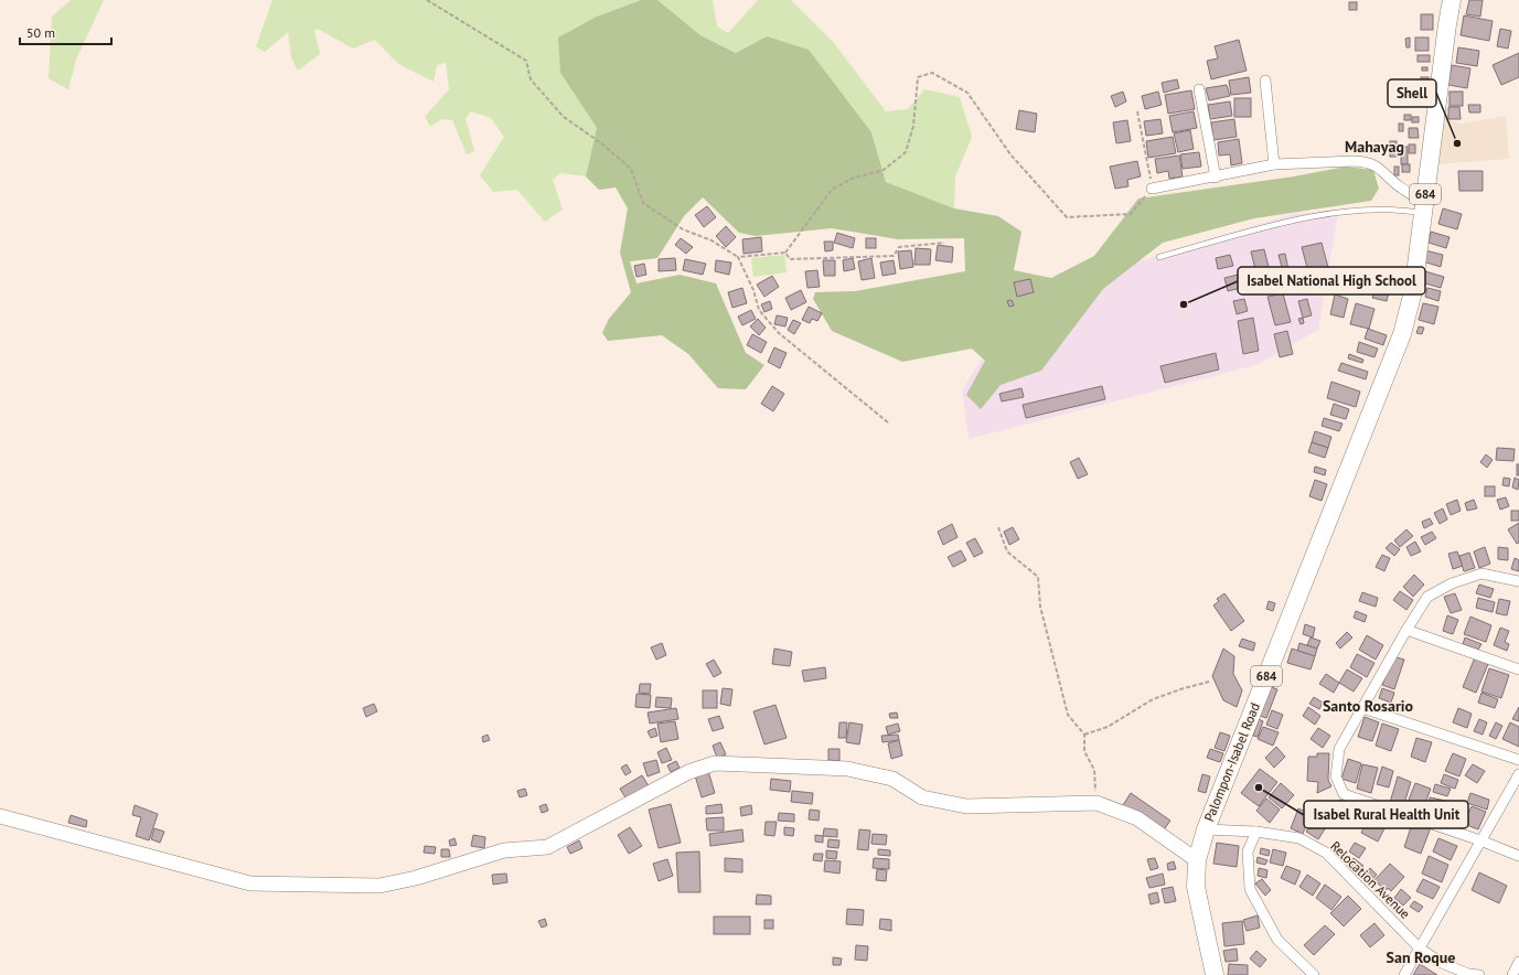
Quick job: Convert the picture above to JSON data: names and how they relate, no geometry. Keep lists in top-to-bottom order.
{
  "streets": {
    "highway": ["684", "Palompon-Isabel Road"],
    "street": ["Relocation Avenue"]
  },
  "crossings": [
    ["684", "Palompon-Isabel Road"],
    ["Palompon-Isabel Road", "Relocation Avenue"]
  ],
  "districts": ["Mahayag", "Santo Rosario", "San Roque"],
  "places": ["Shell", "Isabel National High School", "Isabel Rural Health Unit"],
  "scale_bar": "50 m"
}
